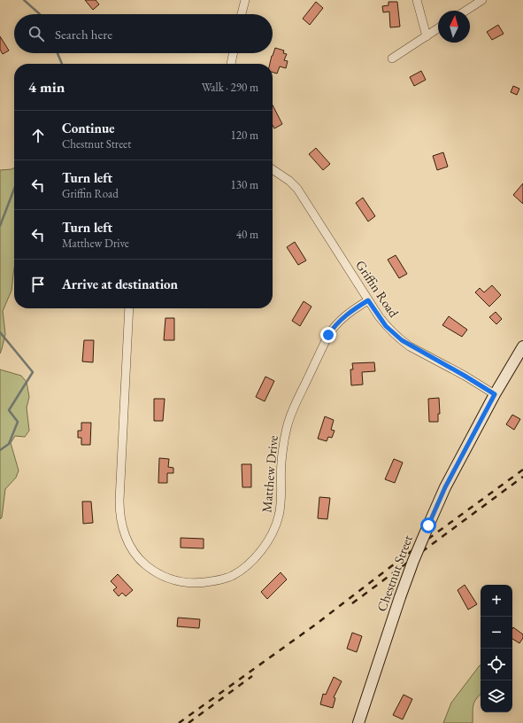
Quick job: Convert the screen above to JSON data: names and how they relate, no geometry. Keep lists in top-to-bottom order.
{
  "streets": {
    "main road": ["Chestnut Street"],
    "street": ["Griffin Road", "Matthew Drive"]
  },
  "crossings": [
    ["Griffin Road", "Matthew Drive"],
    ["Griffin Road", "Chestnut Street"]
  ],
  "north": "top",
  "page": {
    "search": "Search here",
    "heading": ["4 min", "Walk · 290 m"],
    "list": [
      ["Continue", "Chestnut Street", "120 m"],
      ["Turn left", "Griffin Road", "130 m"],
      ["Turn left", "Matthew Drive", "40 m"],
      "Arrive at destination"
    ],
    "map_buttons": ["+", "−"]
  }
}
